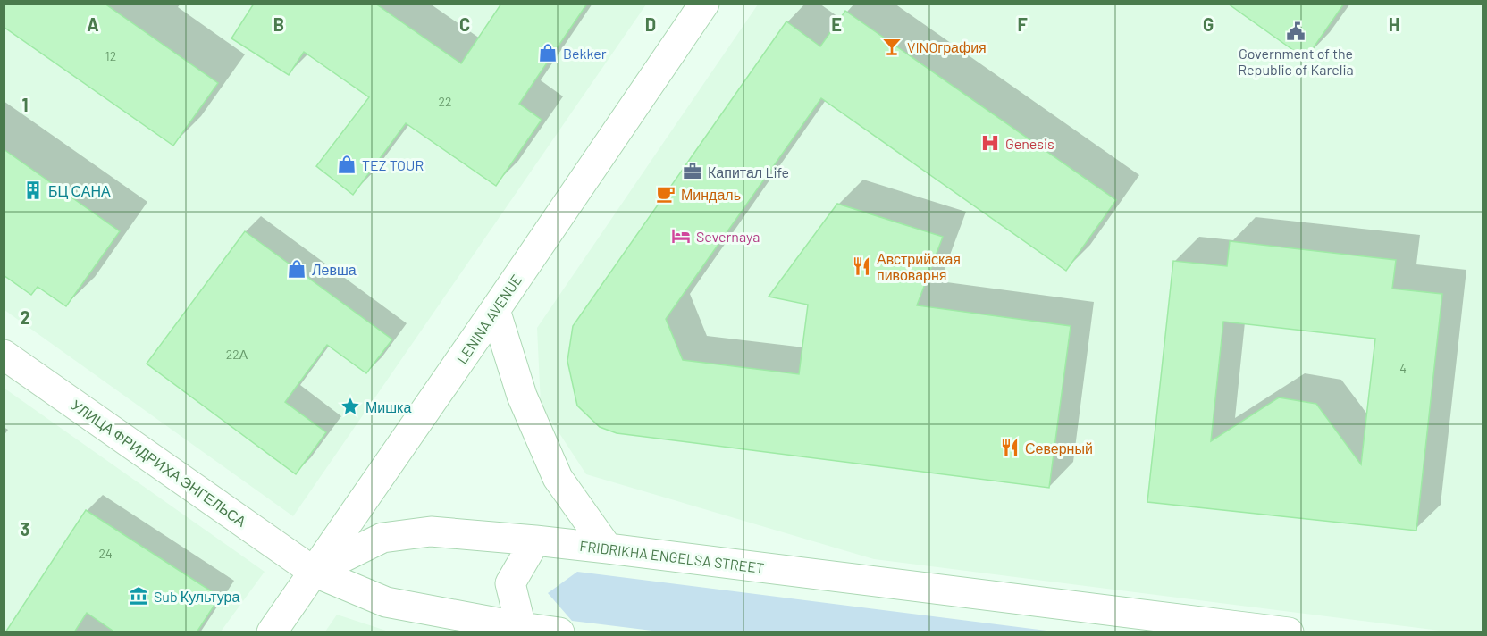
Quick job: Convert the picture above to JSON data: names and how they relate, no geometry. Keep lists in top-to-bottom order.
{
  "streets": {
    "main road": ["LENINA AVENUE", "УЛИЦА ФРИДРИХА ЭНГЕЛЬСА", "FRIDRIKHA ENGELSA STREET"]
  },
  "crossings": [
    ["LENINA AVENUE", "УЛИЦА ФРИДРИХА ЭНГЕЛЬСА"],
    ["LENINA AVENUE", "FRIDRIKHA ENGELSA STREET"],
    ["УЛИЦА ФРИДРИХА ЭНГЕЛЬСА", "FRIDRIKHA ENGELSA STREET"]
  ],
  "places": {
    "public building": ["Government of the Republic of Karelia"],
    "bar": ["VINOграфия"],
    "shop": ["Bekker", "TEZ TOUR", "Левша"],
    "hospital": ["Genesis"],
    "office": ["Капитал Life"],
    "building": ["БЦ САНА"],
    "cafe": ["Миндаль"],
    "hotel": ["Severnaya"],
    "restaurant": ["Австрийская пивоварня", "Северный"],
    "place": ["Мишка"],
    "museum": ["Sub Культура"]
  },
  "house_numbers": [
    "12",
    "22",
    "22А",
    "4",
    "24"
  ],
  "grid": {
    "columns": [
      "A",
      "B",
      "C",
      "D",
      "E",
      "F",
      "G",
      "H"
    ],
    "rows": ["1", "2", "3"]
  }
}
